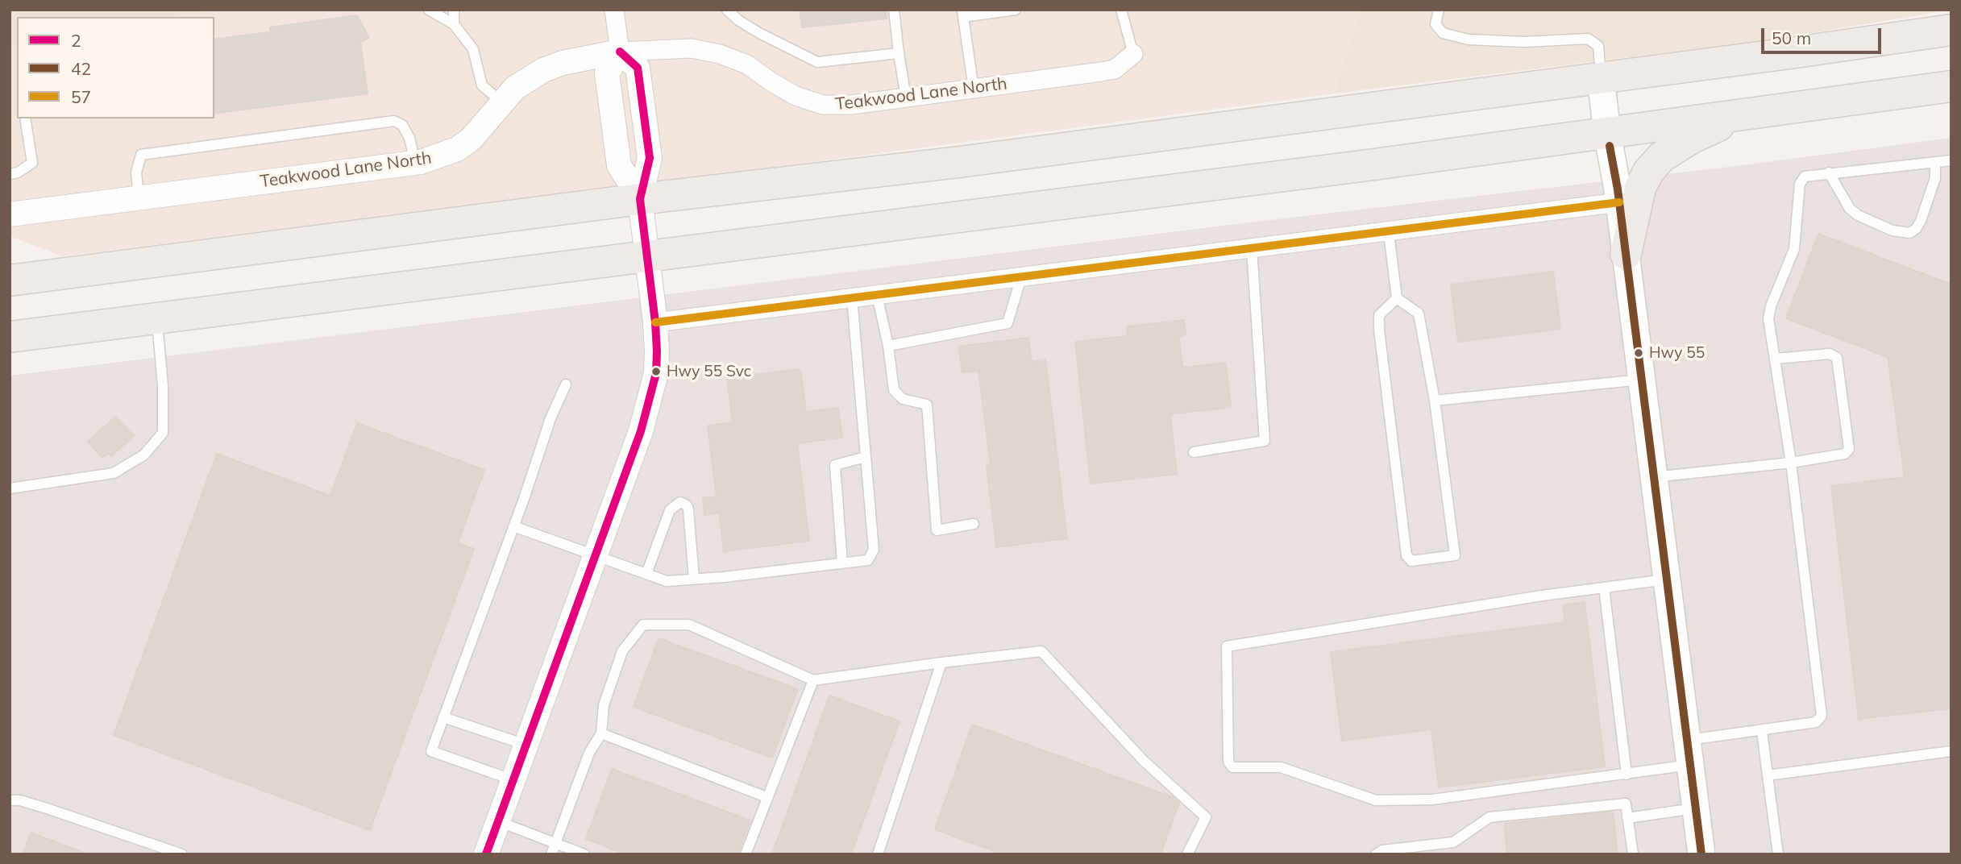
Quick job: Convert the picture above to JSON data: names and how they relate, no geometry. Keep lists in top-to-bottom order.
{
  "streets": {
    "street": ["Teakwood Lane North"]
  },
  "places": ["Hwy 55", "Hwy 55 Svc"],
  "lines": ["transit line 2", "transit line 42", "transit line 57"],
  "legend": ["2", "42", "57"],
  "scale_bar": "50 m"
}
